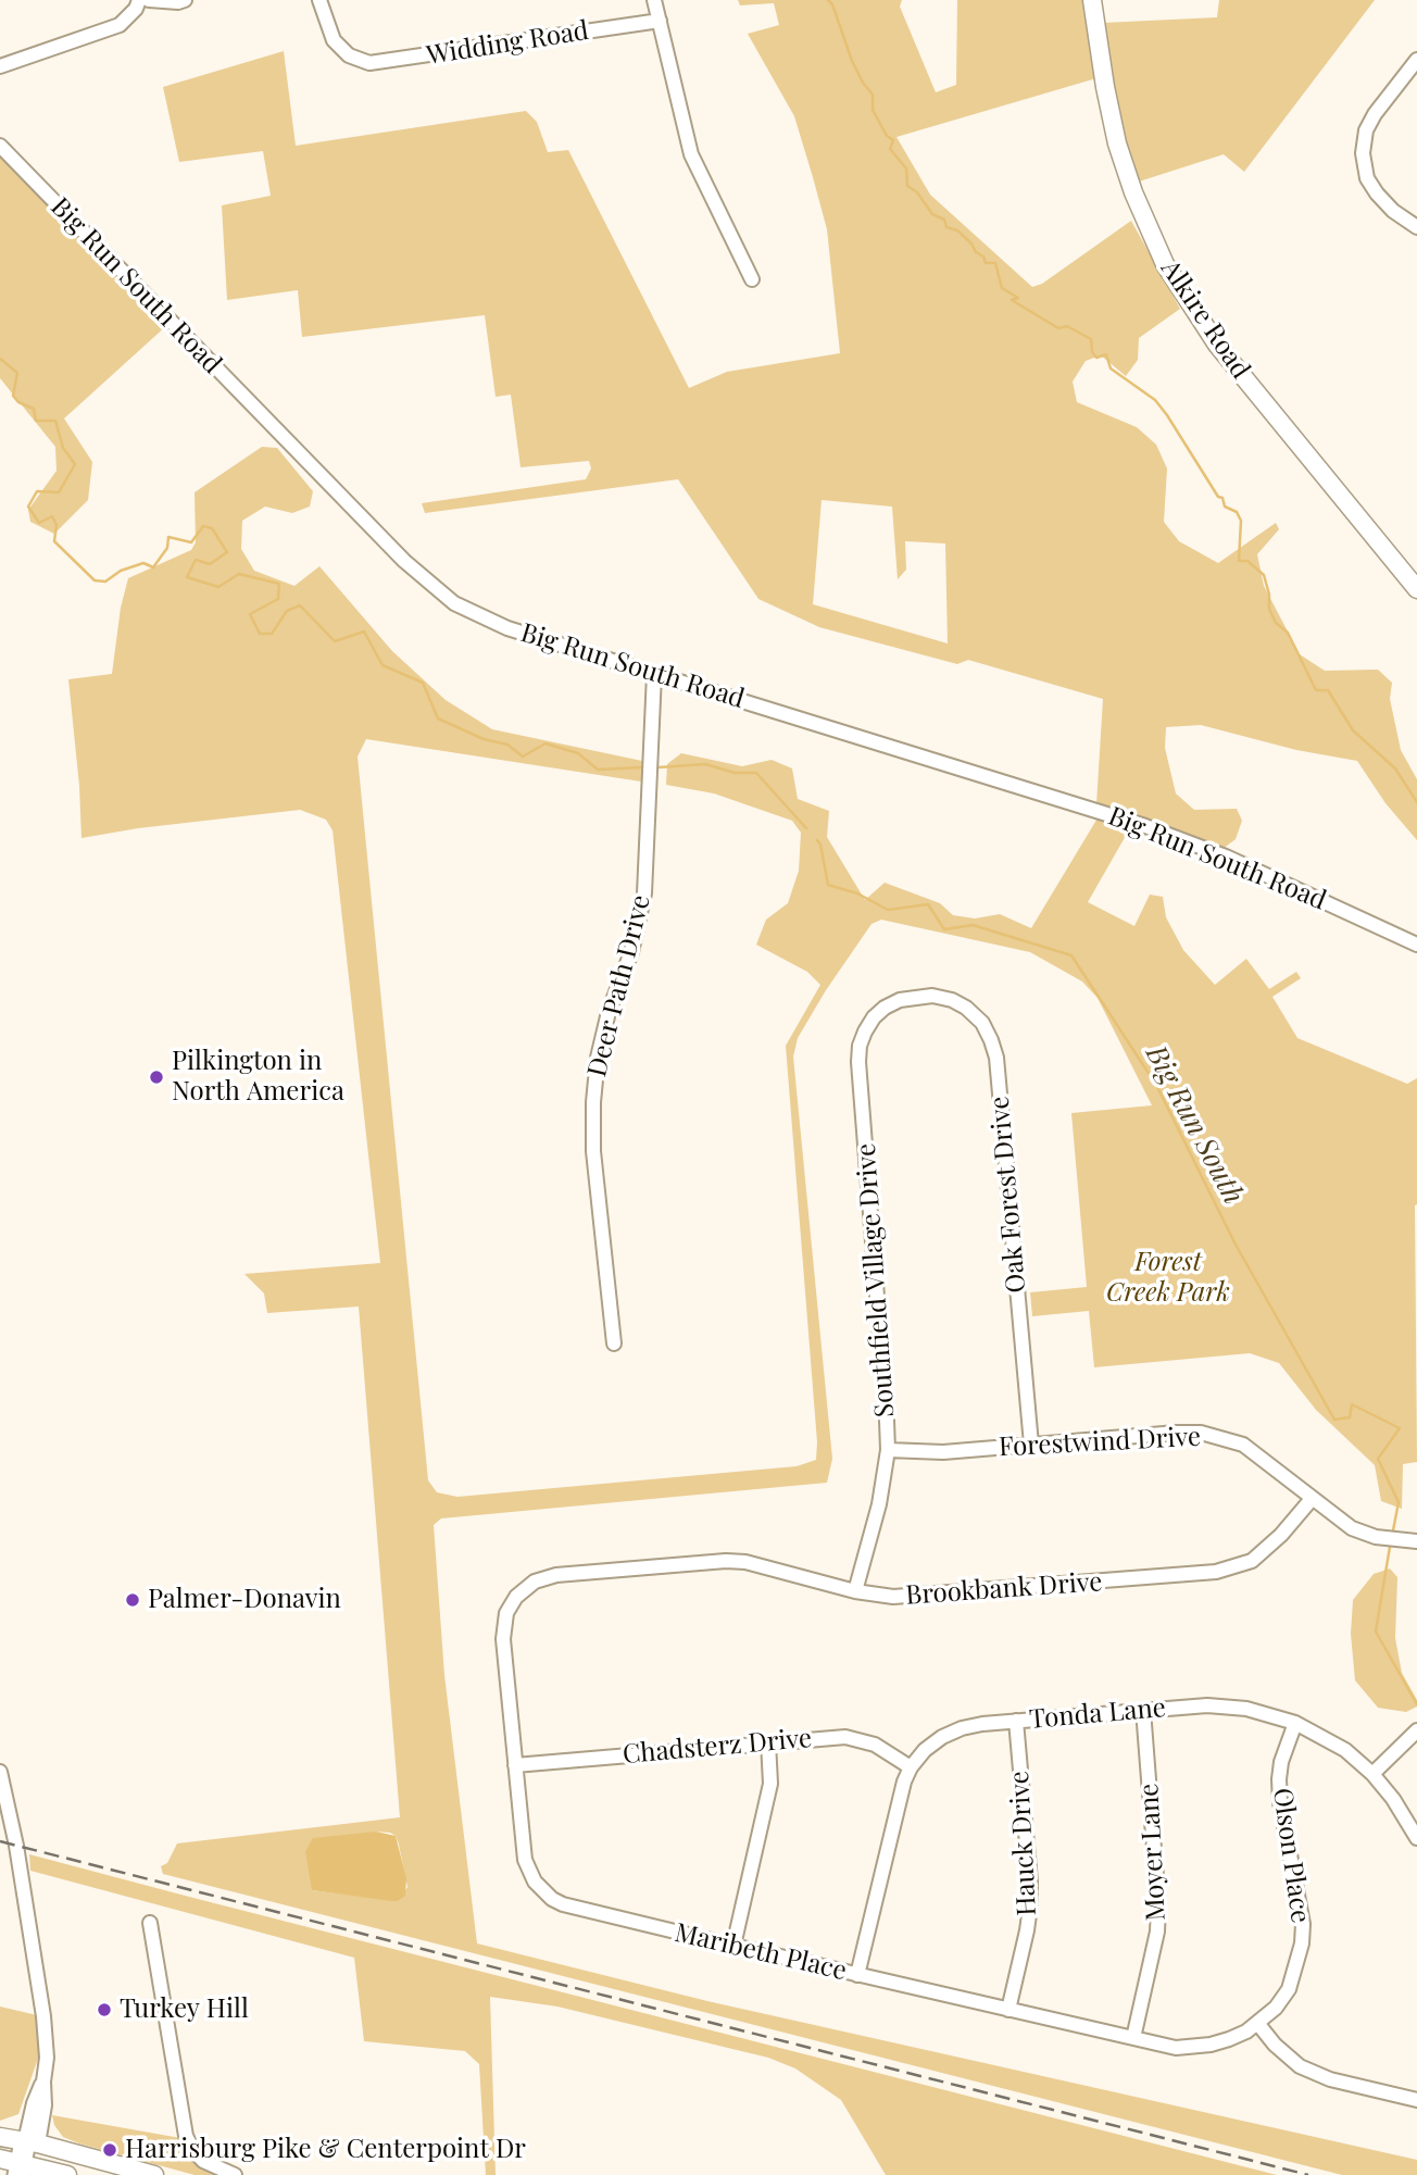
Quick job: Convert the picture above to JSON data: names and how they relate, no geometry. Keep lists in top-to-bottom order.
{
  "streets": {
    "main road": ["Alkire Road"],
    "street": [
      "Widding Road",
      "Big Run South Road",
      "Deer Path Drive",
      "Oak Forest Drive",
      "Southfield Village Drive",
      "Forestwind Drive",
      "Brookbank Drive",
      "Tonda Lane",
      "Chadsterz Drive",
      "Hauck Drive",
      "Moyer Lane",
      "Olson Place",
      "Maribeth Place"
    ]
  },
  "crossings": [
    ["Big Run South Road", "Deer Path Drive"],
    ["Oak Forest Drive", "Southfield Village Drive"],
    ["Oak Forest Drive", "Forestwind Drive"],
    ["Southfield Village Drive", "Forestwind Drive"],
    ["Southfield Village Drive", "Brookbank Drive"],
    ["Forestwind Drive", "Brookbank Drive"],
    ["Brookbank Drive", "Maribeth Place"],
    ["Tonda Lane", "Chadsterz Drive"],
    ["Tonda Lane", "Hauck Drive"],
    ["Tonda Lane", "Moyer Lane"],
    ["Tonda Lane", "Olson Place"],
    ["Chadsterz Drive", "Maribeth Place"],
    ["Hauck Drive", "Maribeth Place"],
    ["Moyer Lane", "Maribeth Place"],
    ["Olson Place", "Maribeth Place"]
  ],
  "water": ["Big Run South"],
  "parks": ["Forest Creek Park"],
  "places": [
    "Pilkington in North America",
    "Palmer-Donavin",
    "Turkey Hill",
    "Harrisburg Pike & Centerpoint Dr"
  ]
}
